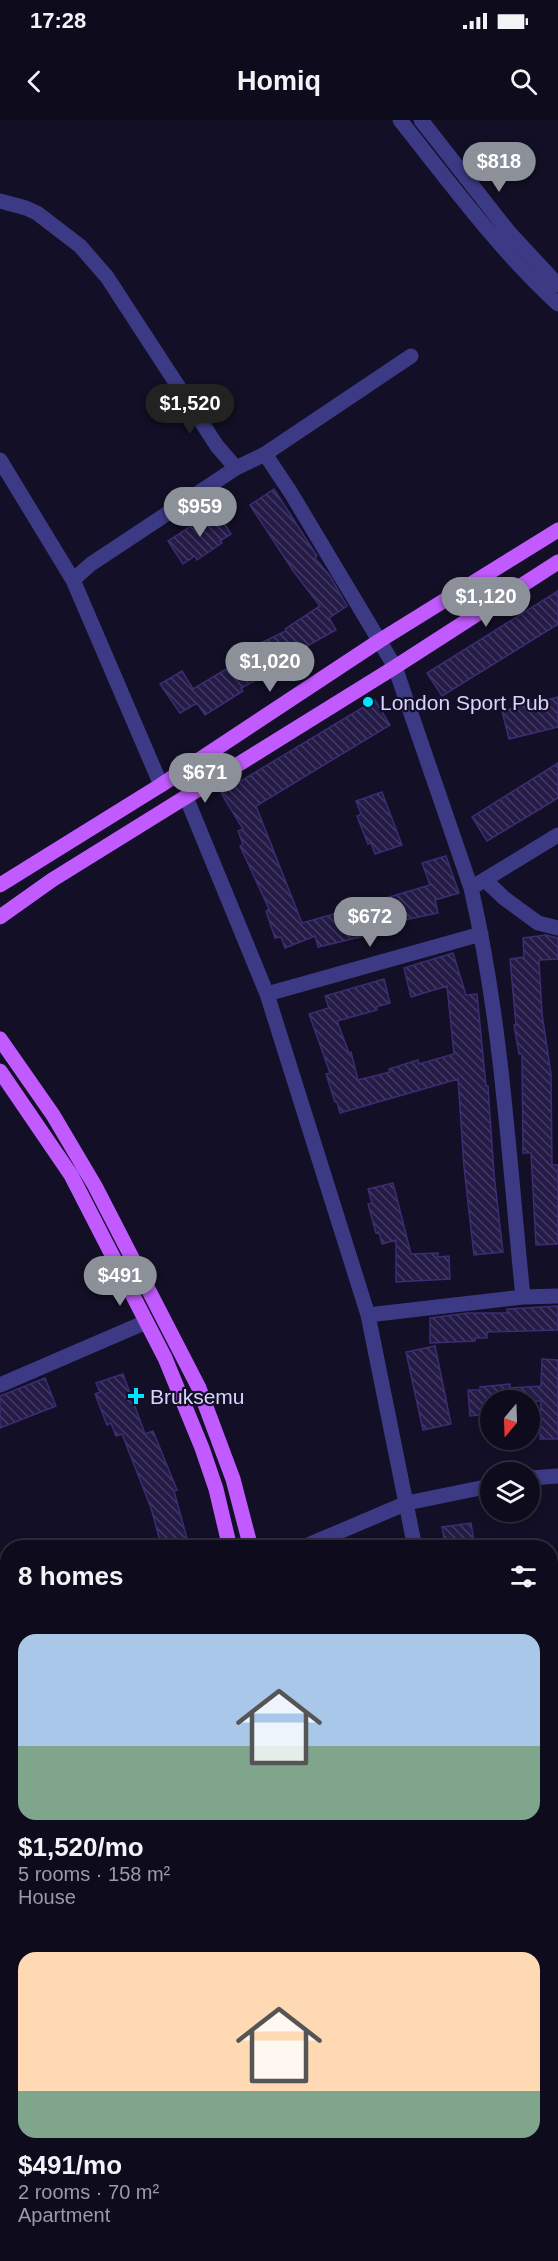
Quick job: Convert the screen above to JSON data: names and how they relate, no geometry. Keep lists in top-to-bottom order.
{
  "places": {
    "other": ["London Sport Pub"],
    "health": ["Bruksemu"]
  },
  "north": "bottom",
  "page": {
    "status": "17:28",
    "header": "Homiq",
    "price": [
      "$818",
      "$1,520",
      "$959",
      "$1,120",
      "$1,020",
      "$671",
      "$672",
      "$491"
    ],
    "heading": "8 homes",
    "list": [
      {
        "name": "$1,520/mo",
        "note": "5 rooms · 158 m² · House"
      },
      {
        "name": "$491/mo",
        "note": "2 rooms · 70 m² · Apartment"
      }
    ]
  }
}
